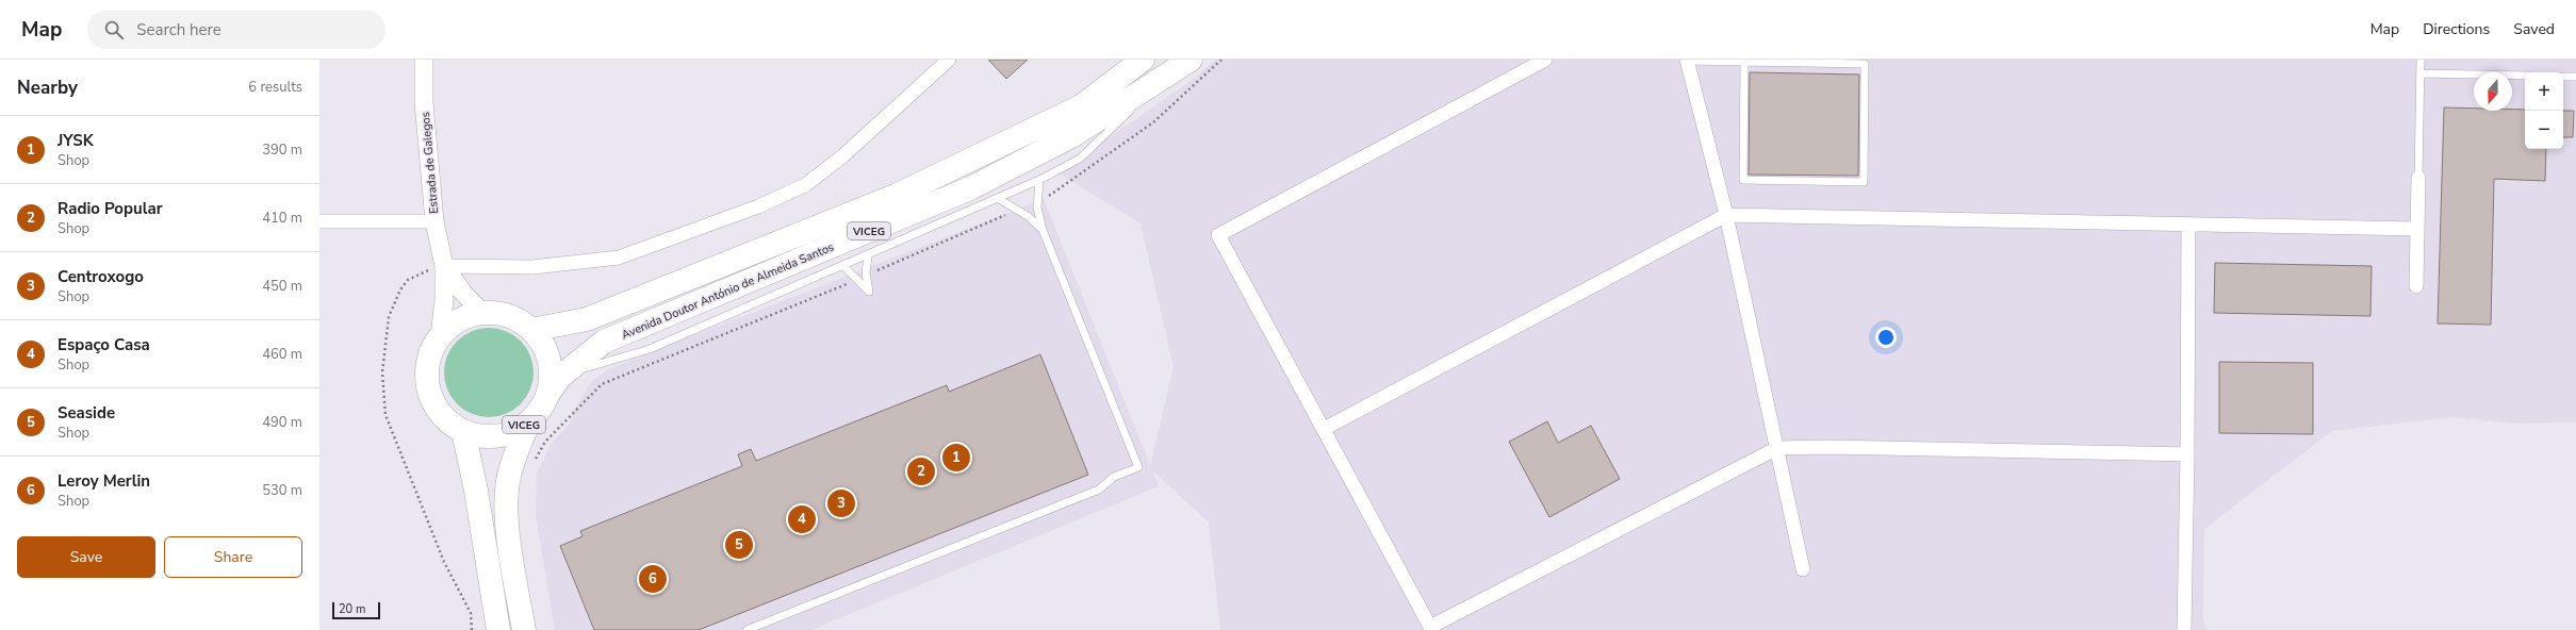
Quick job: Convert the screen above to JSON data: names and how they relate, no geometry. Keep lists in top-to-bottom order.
{
  "streets": {
    "highway": ["VICEG", "Avenida Doutor António de Almeida Santos"],
    "street": ["Estrada de Galegos"]
  },
  "crossings": [
    ["Estrada de Galegos", "Avenida Doutor António de Almeida Santos"]
  ],
  "scale_bar": "20 m",
  "north": "bottom",
  "page": {
    "header": "Map",
    "search": "Search here",
    "nav": ["Map", "Directions", "Saved"],
    "heading": ["Nearby", "6 results"],
    "map_buttons": ["+", "−"],
    "list": [
      {
        "mark": "1",
        "name": "JYSK",
        "note": "Shop",
        "value": "390 m"
      },
      {
        "mark": "2",
        "name": "Radio Popular",
        "note": "Shop",
        "value": "410 m"
      },
      {
        "mark": "3",
        "name": "Centroxogo",
        "note": "Shop",
        "value": "450 m"
      },
      {
        "mark": "4",
        "name": "Espaço Casa",
        "note": "Shop",
        "value": "460 m"
      },
      {
        "mark": "5",
        "name": "Seaside",
        "note": "Shop",
        "value": "490 m"
      },
      {
        "mark": "6",
        "name": "Leroy Merlin",
        "note": "Shop",
        "value": "530 m"
      }
    ],
    "pins": [
      "1",
      "2",
      "3",
      "4",
      "5",
      "6"
    ],
    "buttons": ["Save", "Share"],
    "scale": "20 m"
  }
}
